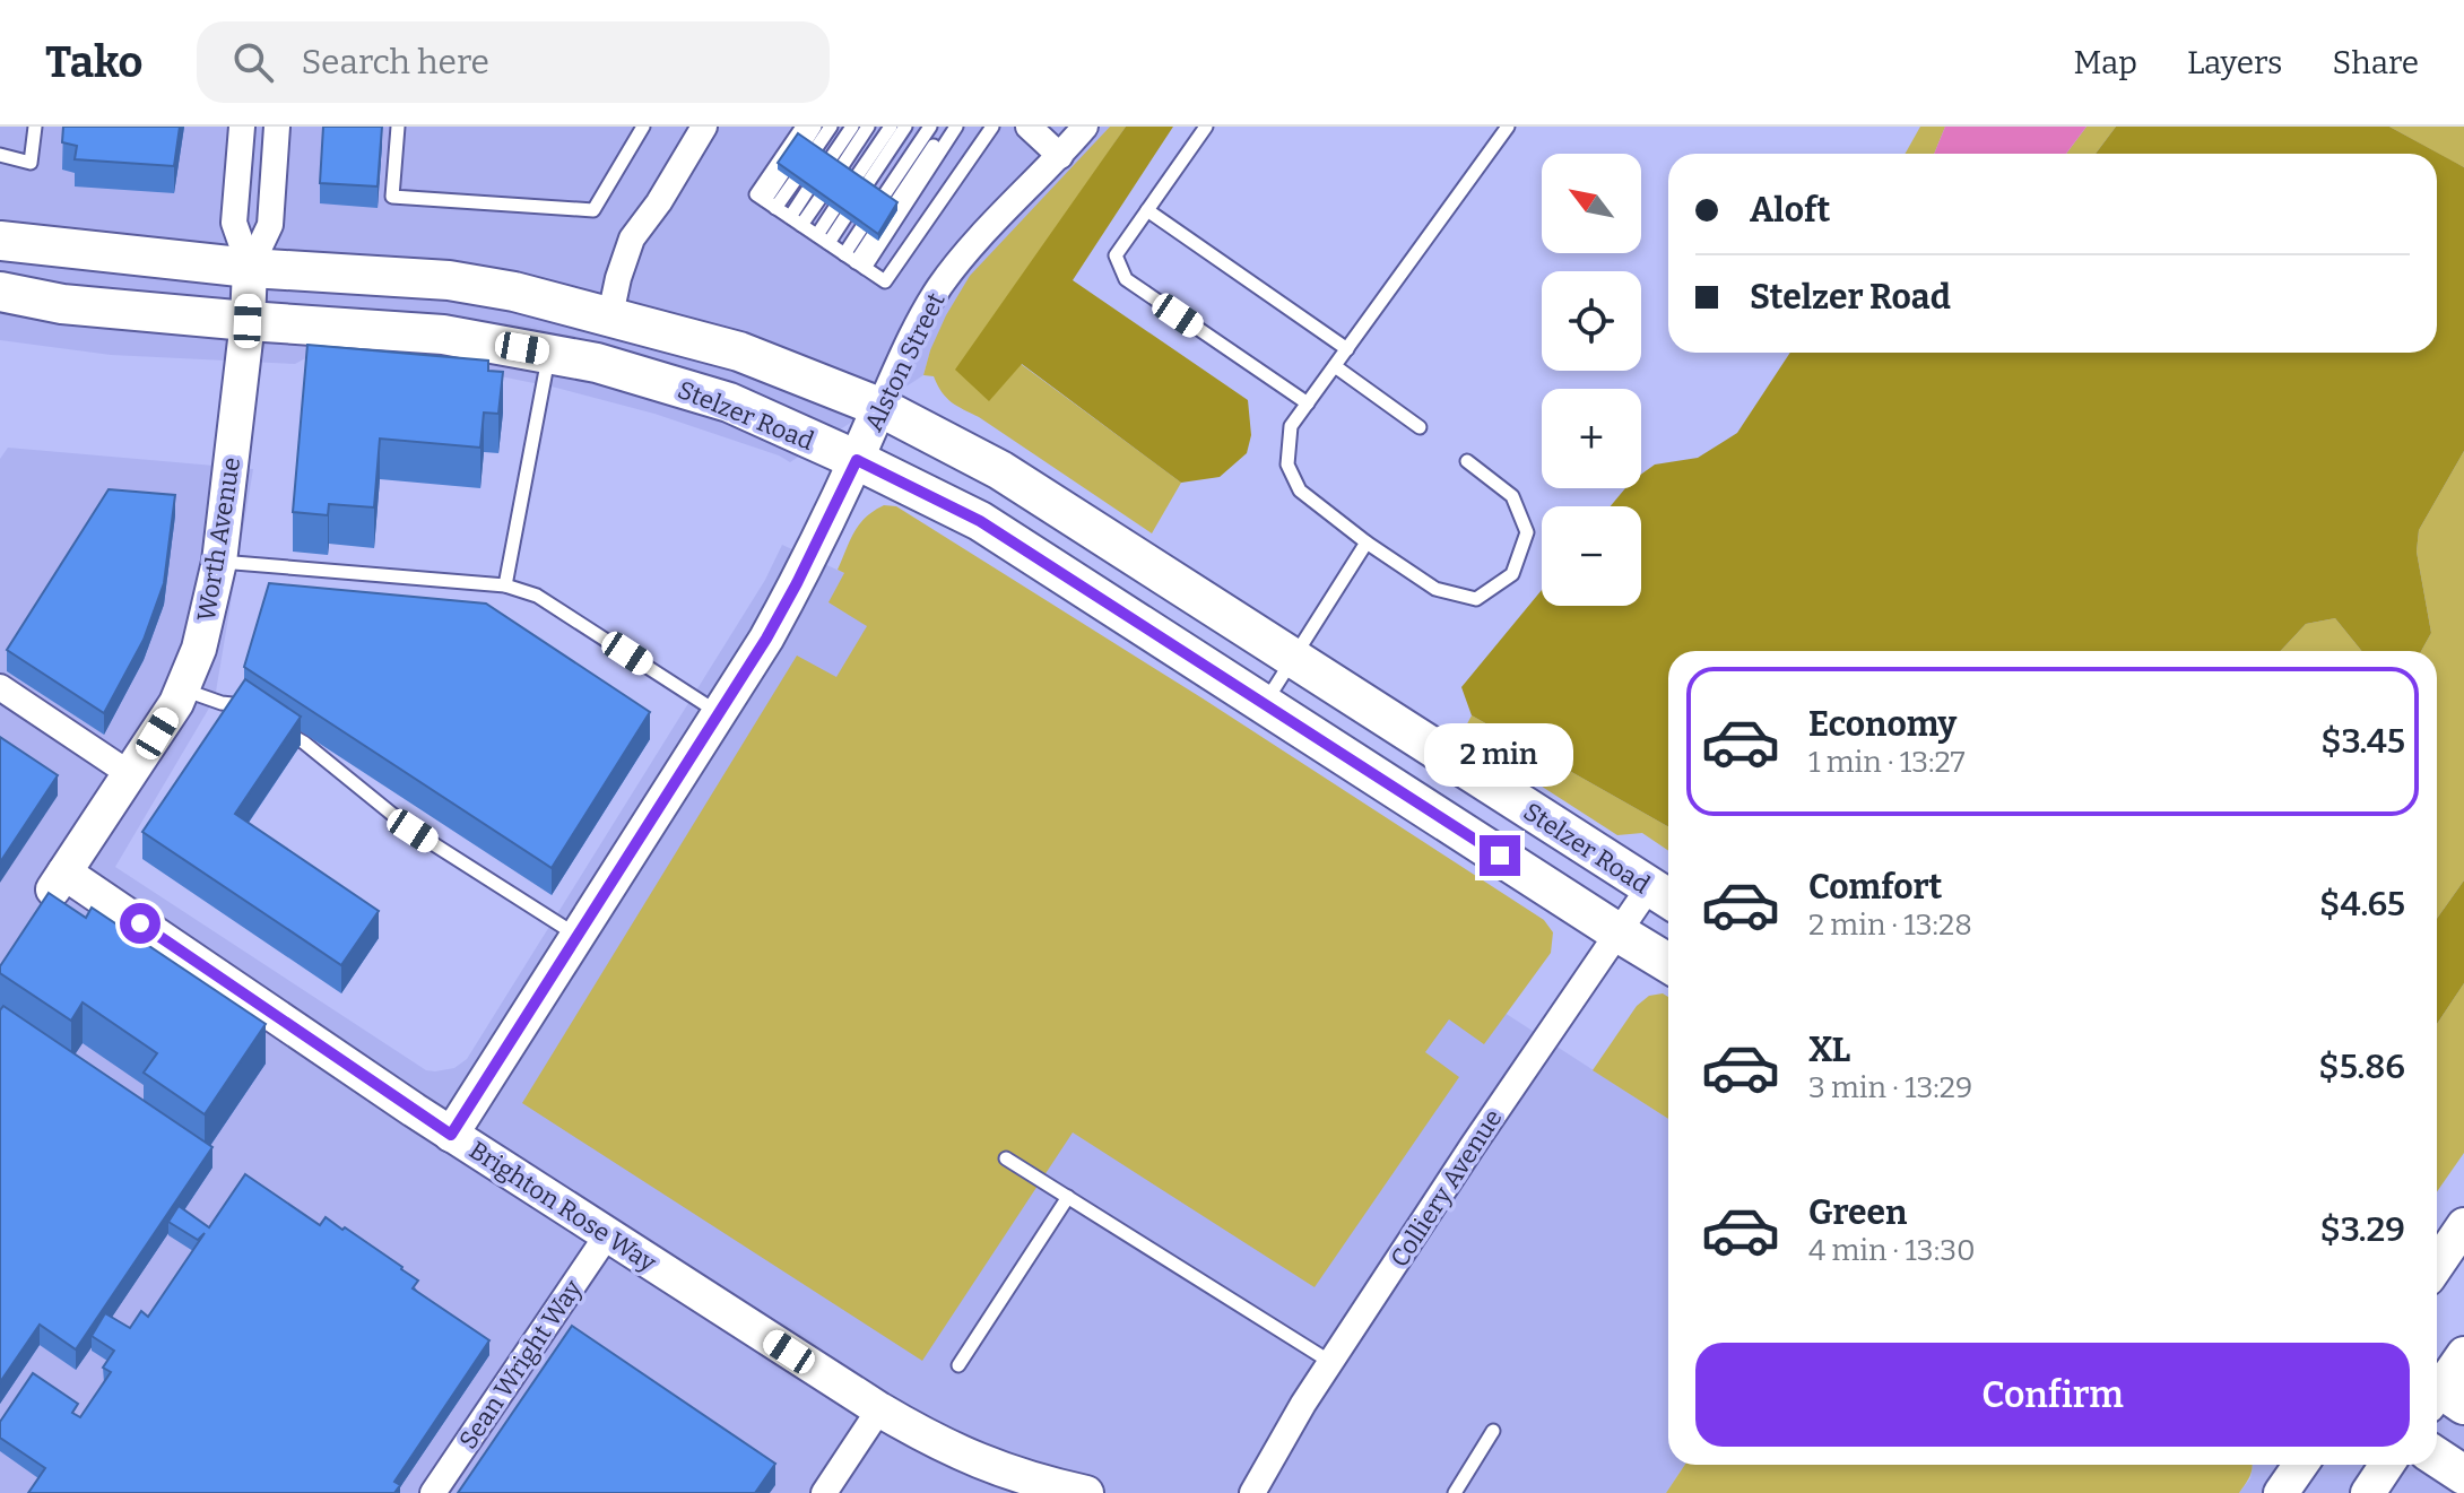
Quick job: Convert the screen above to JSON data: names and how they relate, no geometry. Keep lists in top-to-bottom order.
{
  "streets": {
    "main road": ["Stelzer Road"],
    "street": [
      "Alston Street",
      "Worth Avenue",
      "Colliery Avenue",
      "Brighton Rose Way",
      "Sean Wright Way"
    ]
  },
  "crossings": [
    ["Alston Street", "Stelzer Road"],
    ["Alston Street", "Brighton Rose Way"],
    ["Stelzer Road", "Worth Avenue"],
    ["Stelzer Road", "Colliery Avenue"],
    ["Worth Avenue", "Brighton Rose Way"],
    ["Brighton Rose Way", "Sean Wright Way"]
  ],
  "north": "top left",
  "page": {
    "header": "Tako",
    "search": "Search here",
    "nav": ["Map", "Layers", "Share"],
    "map_buttons": ["+", "−"],
    "banner": ["Aloft", "Stelzer Road"],
    "list": [
      {
        "name": "Economy",
        "note": "1 min · 13:27",
        "value": "$3.45"
      },
      {
        "name": "Comfort",
        "note": "2 min · 13:28",
        "value": "$4.65"
      },
      {
        "name": "XL",
        "note": "3 min · 13:29",
        "value": "$5.86"
      },
      {
        "name": "Green",
        "note": "4 min · 13:30",
        "value": "$3.29"
      }
    ],
    "bubble": "2 min",
    "buttons": "Confirm"
  }
}
